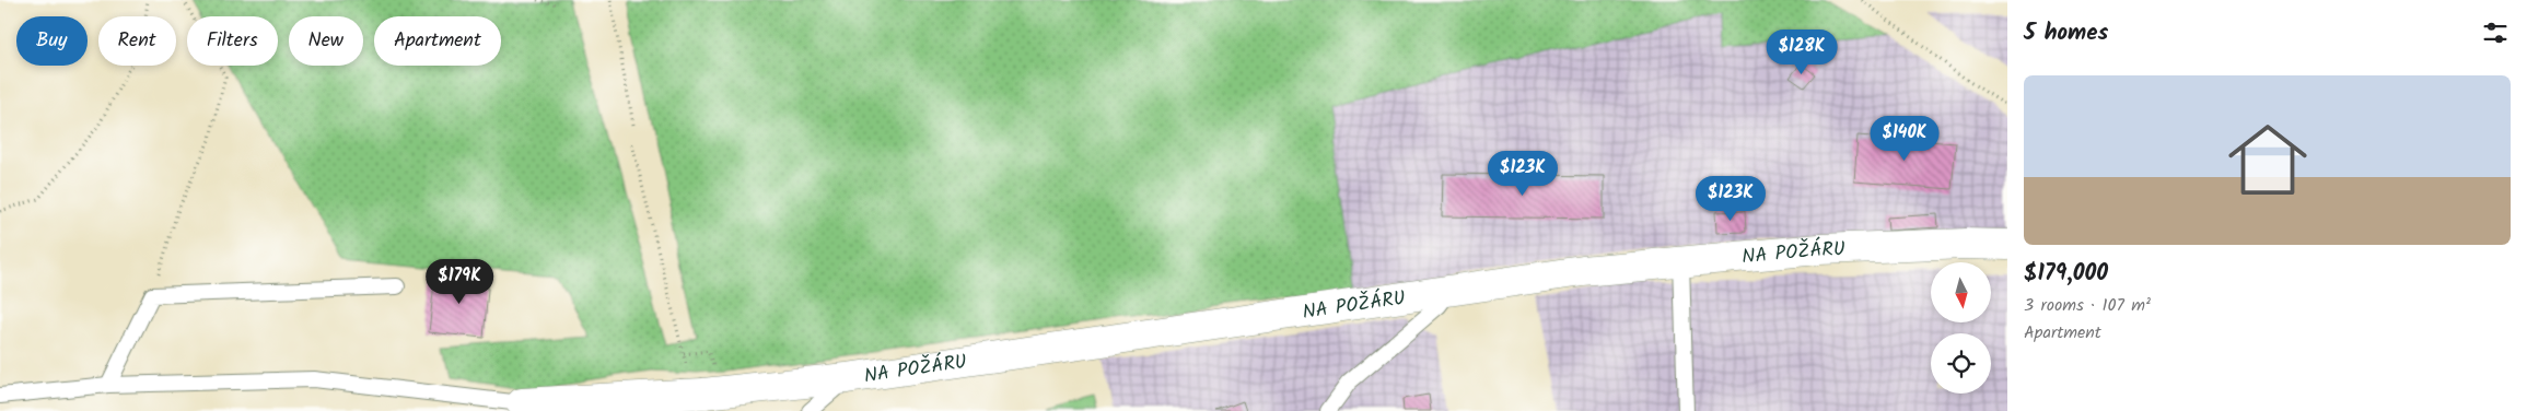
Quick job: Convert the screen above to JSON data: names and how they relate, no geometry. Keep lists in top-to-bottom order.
{
  "streets": {
    "street": ["NA POŽÁRU"]
  },
  "north": "bottom",
  "page": {
    "heading": "5 homes",
    "chip": [
      "Buy",
      "Rent",
      "Filters",
      "New",
      "Apartment"
    ],
    "price": [
      "$128K",
      "$140K",
      "$123K",
      "$123K",
      "$179K"
    ],
    "list": [
      {
        "name": "$179,000",
        "note": "3 rooms · 107 m² · Apartment"
      }
    ]
  }
}
